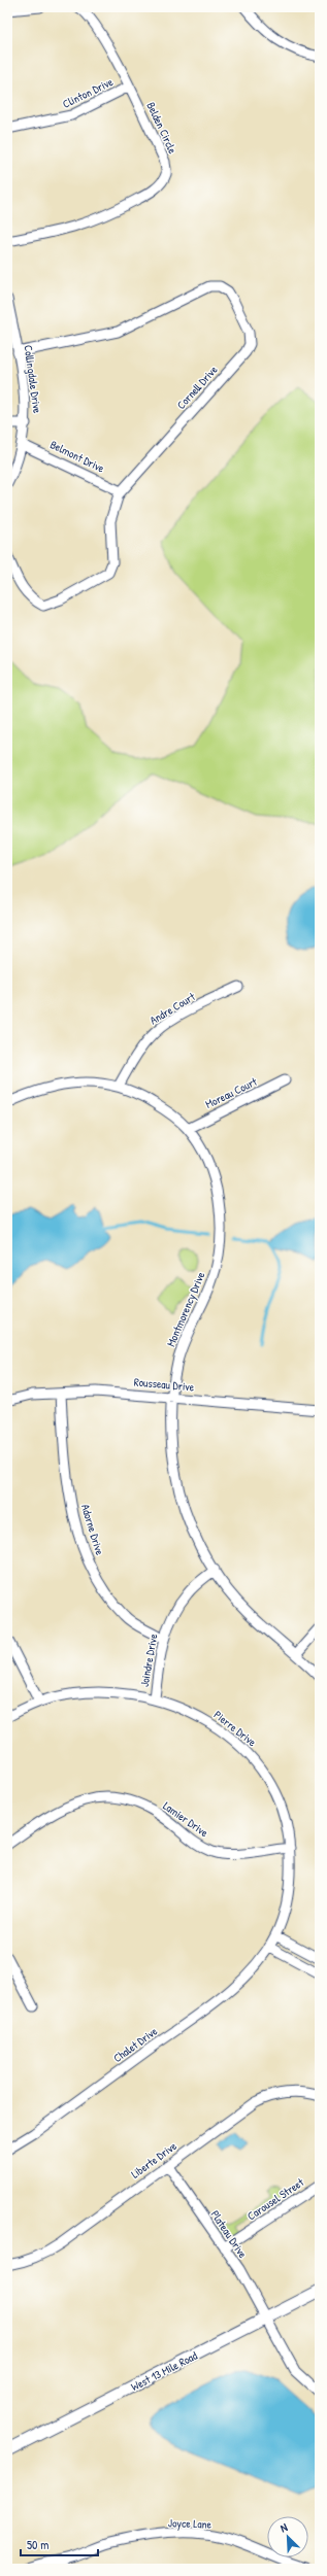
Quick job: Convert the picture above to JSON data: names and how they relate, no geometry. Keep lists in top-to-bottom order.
{
  "streets": {
    "street": [
      "Clinton Drive",
      "Belden Circle",
      "Collingdale Drive",
      "Cornell Drive",
      "Belmont Drive",
      "Andre Court",
      "Moreau Court",
      "Montmorency Drive",
      "Rousseau Drive",
      "Adorne Drive",
      "Joindre Drive",
      "Pierre Drive",
      "Lamier Drive",
      "Chalet Drive",
      "Liberte Drive",
      "Carousel Street",
      "Plateau Drive",
      "West 13 Mile Road",
      "Joyce Lane"
    ]
  },
  "crossings": [
    ["Clinton Drive", "Belden Circle"],
    ["Collingdale Drive", "Cornell Drive"],
    ["Collingdale Drive", "Belmont Drive"],
    ["Cornell Drive", "Belmont Drive"],
    ["Andre Court", "Montmorency Drive"],
    ["Moreau Court", "Montmorency Drive"],
    ["Montmorency Drive", "Rousseau Drive"],
    ["Montmorency Drive", "Joindre Drive"],
    ["Rousseau Drive", "Adorne Drive"],
    ["Adorne Drive", "Joindre Drive"],
    ["Joindre Drive", "Pierre Drive"],
    ["Pierre Drive", "Lamier Drive"],
    ["Pierre Drive", "Chalet Drive"],
    ["Liberte Drive", "Plateau Drive"],
    ["Carousel Street", "Plateau Drive"],
    ["Plateau Drive", "West 13 Mile Road"]
  ],
  "scale_bar": "50 m",
  "north": "top left"
}
